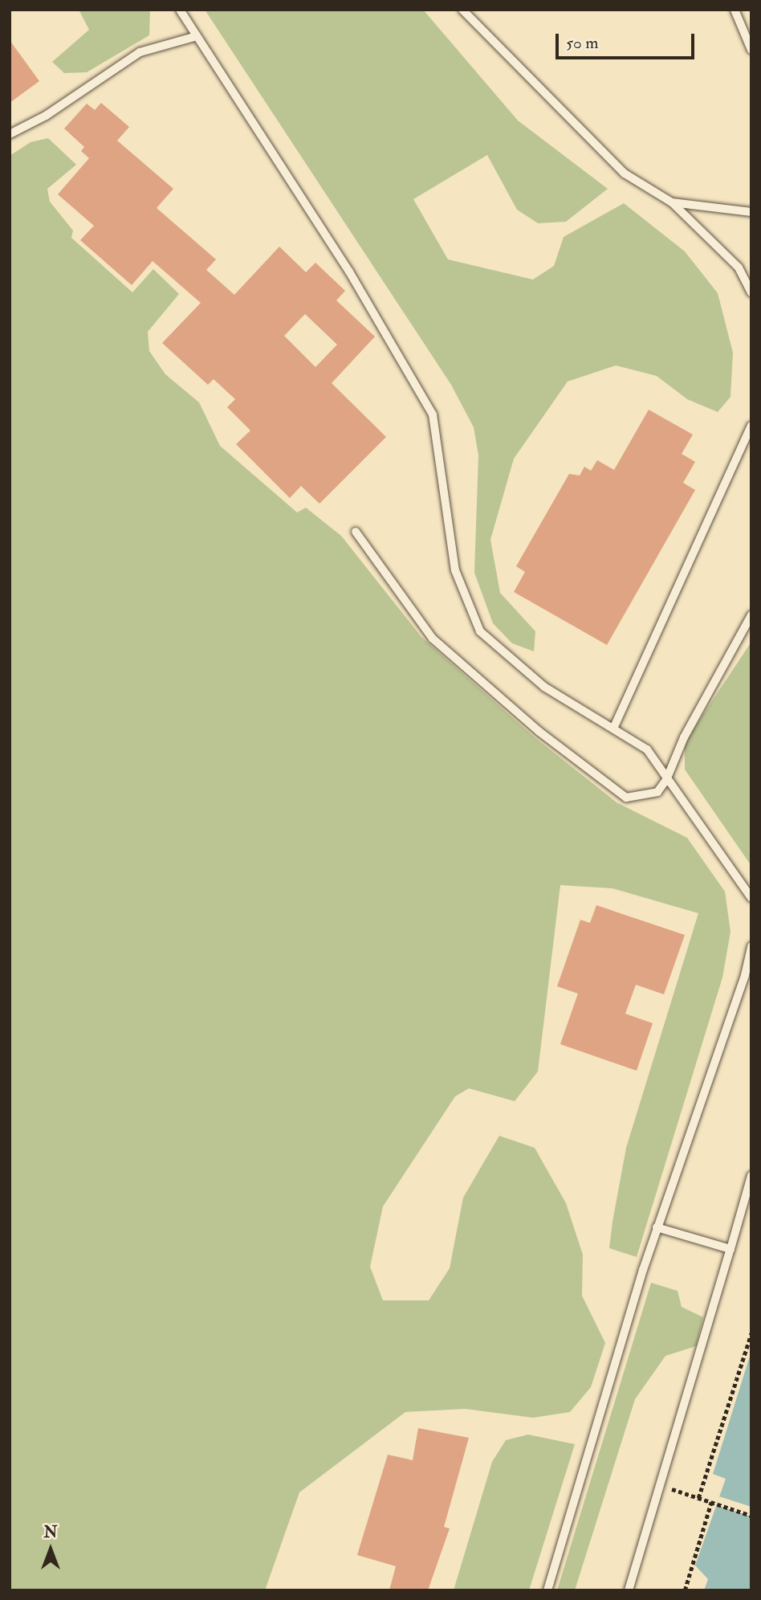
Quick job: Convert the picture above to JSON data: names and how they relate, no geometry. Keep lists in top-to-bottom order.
{
  "scale_bar": "50 m",
  "north": "top"
}
